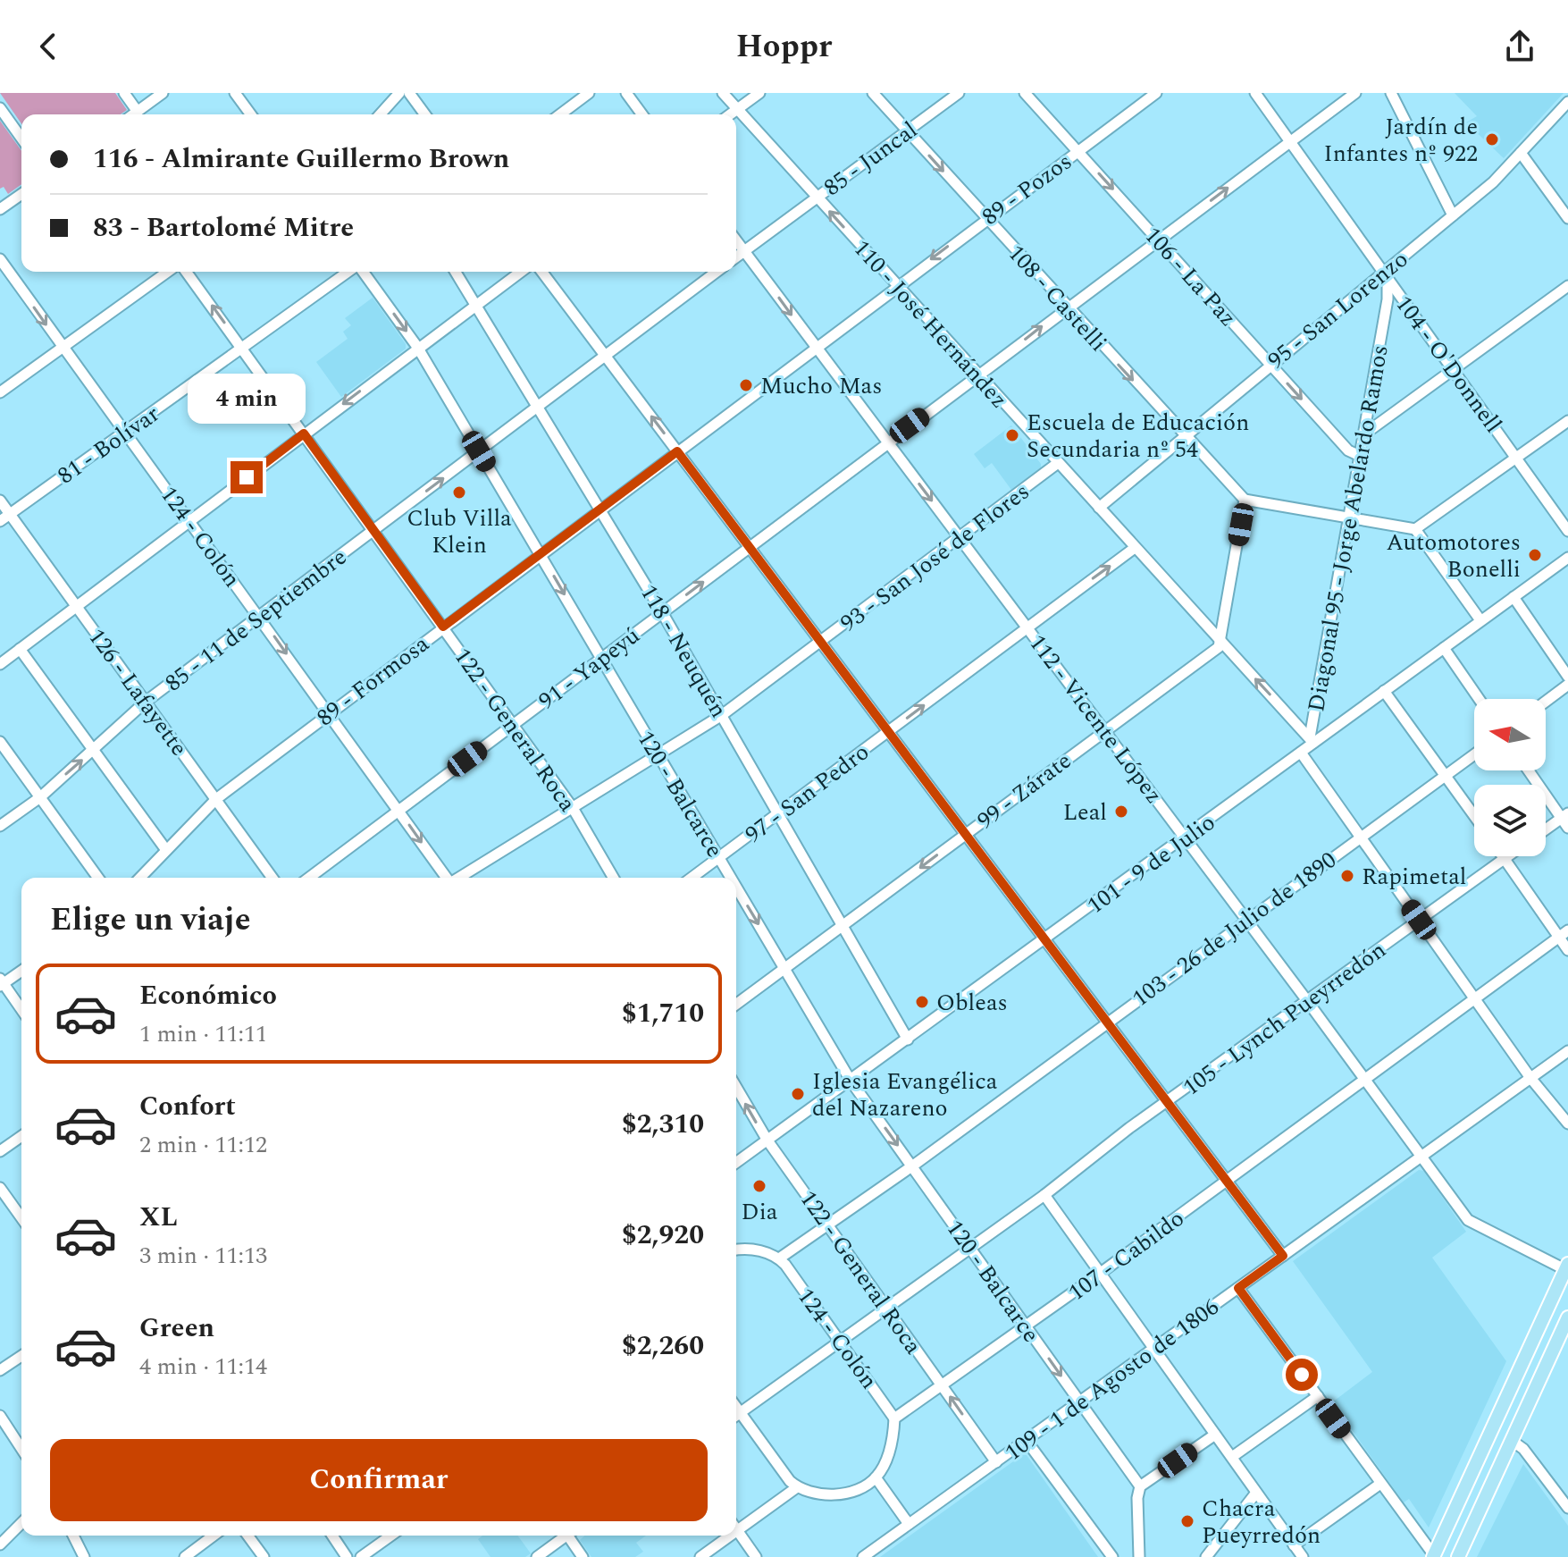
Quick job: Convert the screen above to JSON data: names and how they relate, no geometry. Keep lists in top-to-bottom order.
{
  "streets": {
    "street": [
      "85 - Juncal",
      "89 - Pozos",
      "106 - La Paz",
      "108 - Castelli",
      "95 - San Lorenzo",
      "110 - José Hernández",
      "104 - O'Donnell",
      "81 - Bolívar",
      "Diagonal 95 - Jorge Abelardo Ramos",
      "124 - Colón",
      "93 - San José de Flores",
      "85 - 11 de Septiembre",
      "118 - Neuquén",
      "91 - Yapeyú",
      "89 - Formosa",
      "126 - Lafayette",
      "112 - Vicente López",
      "122 - General Roca",
      "99 - Zárate",
      "97 - San Pedro",
      "120 - Balcarce",
      "101 - 9 de Julio",
      "103 - 26 de Julio de 1890",
      "105 - Lynch Pueyrredón",
      "107 - Cabildo",
      "109 - 1 de Agosto de 1806"
    ]
  },
  "crossings": [
    ["85 - Juncal", "108 - Castelli"],
    ["85 - Juncal", "110 - José Hernández"],
    ["89 - Pozos", "106 - La Paz"],
    ["89 - Pozos", "108 - Castelli"],
    ["89 - Pozos", "110 - José Hernández"],
    ["89 - Pozos", "89 - Formosa"],
    ["106 - La Paz", "95 - San Lorenzo"],
    ["106 - La Paz", "Diagonal 95 - Jorge Abelardo Ramos"],
    ["106 - La Paz", "91 - Yapeyú"],
    ["108 - Castelli", "95 - San Lorenzo"],
    ["108 - Castelli", "91 - Yapeyú"],
    ["95 - San Lorenzo", "110 - José Hernández"],
    ["95 - San Lorenzo", "104 - O'Donnell"],
    ["95 - San Lorenzo", "Diagonal 95 - Jorge Abelardo Ramos"],
    ["110 - José Hernández", "Diagonal 95 - Jorge Abelardo Ramos"],
    ["110 - José Hernández", "93 - San José de Flores"],
    ["110 - José Hernández", "91 - Yapeyú"],
    ["110 - José Hernández", "89 - Formosa"],
    ["110 - José Hernández", "99 - Zárate"],
    ["110 - José Hernández", "97 - San Pedro"],
    ["110 - José Hernández", "101 - 9 de Julio"],
    ["104 - O'Donnell", "Diagonal 95 - Jorge Abelardo Ramos"],
    ["104 - O'Donnell", "91 - Yapeyú"],
    ["81 - Bolívar", "124 - Colón"],
    ["81 - Bolívar", "126 - Lafayette"],
    ["81 - Bolívar", "122 - General Roca"],
    ["Diagonal 95 - Jorge Abelardo Ramos", "101 - 9 de Julio"],
    ["124 - Colón", "85 - 11 de Septiembre"],
    ["124 - Colón", "91 - Yapeyú"],
    ["124 - Colón", "89 - Formosa"],
    ["124 - Colón", "103 - 26 de Julio de 1890"],
    ["124 - Colón", "105 - Lynch Pueyrredón"],
    ["124 - Colón", "107 - Cabildo"],
    ["93 - San José de Flores", "118 - Neuquén"],
    ["93 - San José de Flores", "112 - Vicente López"],
    ["93 - San José de Flores", "122 - General Roca"],
    ["93 - San José de Flores", "120 - Balcarce"],
    ["85 - 11 de Septiembre", "118 - Neuquén"],
    ["85 - 11 de Septiembre", "126 - Lafayette"],
    ["85 - 11 de Septiembre", "122 - General Roca"],
    ["85 - 11 de Septiembre", "120 - Balcarce"],
    ["118 - Neuquén", "91 - Yapeyú"],
    ["118 - Neuquén", "89 - Formosa"],
    ["118 - Neuquén", "99 - Zárate"],
    ["118 - Neuquén", "97 - San Pedro"],
    ["118 - Neuquén", "101 - 9 de Julio"],
    ["91 - Yapeyú", "112 - Vicente López"],
    ["91 - Yapeyú", "122 - General Roca"],
    ["91 - Yapeyú", "120 - Balcarce"],
    ["89 - Formosa", "126 - Lafayette"],
    ["89 - Formosa", "112 - Vicente López"],
    ["89 - Formosa", "122 - General Roca"],
    ["89 - Formosa", "120 - Balcarce"],
    ["112 - Vicente López", "99 - Zárate"],
    ["112 - Vicente López", "97 - San Pedro"],
    ["112 - Vicente López", "101 - 9 de Julio"],
    ["112 - Vicente López", "103 - 26 de Julio de 1890"],
    ["112 - Vicente López", "105 - Lynch Pueyrredón"],
    ["112 - Vicente López", "107 - Cabildo"],
    ["112 - Vicente López", "109 - 1 de Agosto de 1806"],
    ["122 - General Roca", "101 - 9 de Julio"],
    ["122 - General Roca", "103 - 26 de Julio de 1890"],
    ["122 - General Roca", "105 - Lynch Pueyrredón"],
    ["122 - General Roca", "107 - Cabildo"],
    ["122 - General Roca", "109 - 1 de Agosto de 1806"],
    ["99 - Zárate", "120 - Balcarce"],
    ["97 - San Pedro", "120 - Balcarce"],
    ["120 - Balcarce", "101 - 9 de Julio"],
    ["120 - Balcarce", "103 - 26 de Julio de 1890"],
    ["120 - Balcarce", "105 - Lynch Pueyrredón"],
    ["120 - Balcarce", "107 - Cabildo"],
    ["120 - Balcarce", "109 - 1 de Agosto de 1806"]
  ],
  "one_way": [
    "106 - La Paz",
    "108 - Castelli",
    "97 - San Pedro",
    "120 - Balcarce"
  ],
  "places": [
    "Jardín de Infantes nº 922",
    "Mucho Mas",
    "Escuela de Educación Secundaria nº 54",
    "Club Villa Klein",
    "Automotores Bonelli",
    "Leal",
    "Rapimetal",
    "Obleas",
    "Iglesia Evangélica del Nazareno",
    "Dia",
    "Chacra Pueyrredón"
  ],
  "north": "left",
  "page": {
    "header": "Hoppr",
    "banner": ["116 - Almirante Guillermo Brown", "83 - Bartolomé Mitre"],
    "bubble": "4 min",
    "heading": "Elige un viaje",
    "list": [
      {
        "name": "Económico",
        "note": "1 min · 11:11",
        "value": "$1,710"
      },
      {
        "name": "Confort",
        "note": "2 min · 11:12",
        "value": "$2,310"
      },
      {
        "name": "XL",
        "note": "3 min · 11:13",
        "value": "$2,920"
      },
      {
        "name": "Green",
        "note": "4 min · 11:14",
        "value": "$2,260"
      }
    ],
    "buttons": "Confirmar"
  }
}
